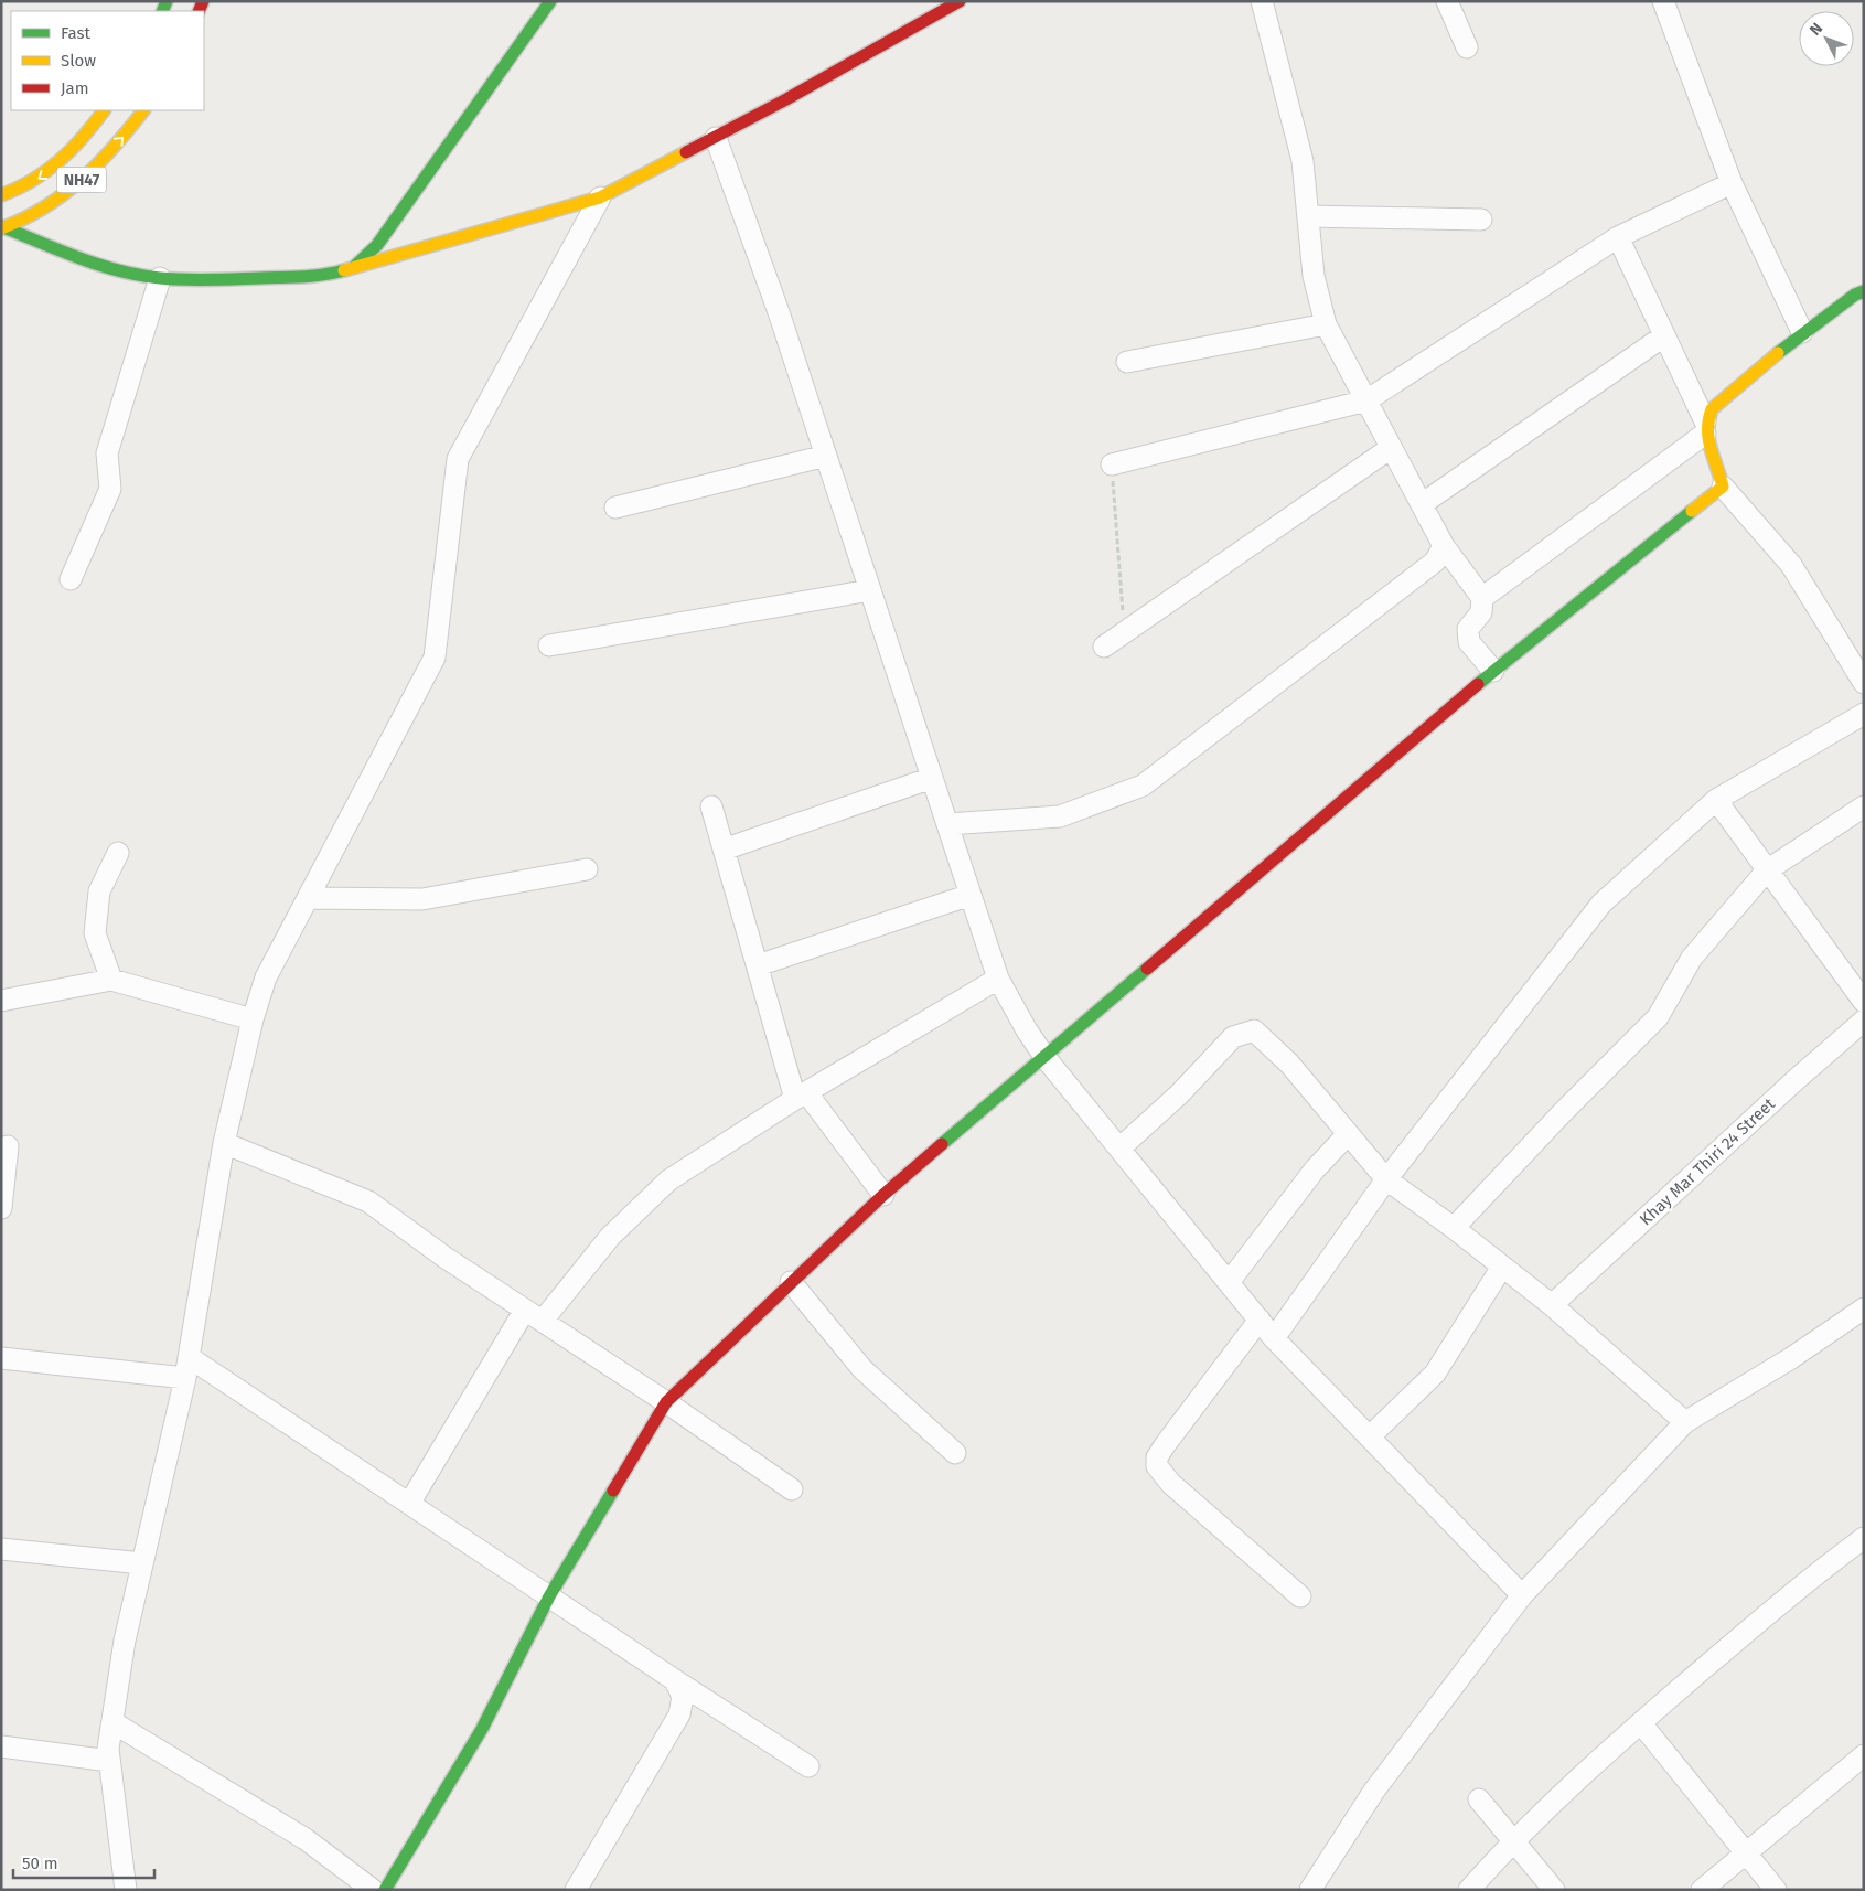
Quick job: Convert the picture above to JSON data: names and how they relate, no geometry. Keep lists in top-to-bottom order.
{
  "streets": {
    "main road": ["NH47"],
    "street": ["Khay Mar Thiri 24 Street"]
  },
  "legend": ["Fast", "Slow", "Jam"],
  "scale_bar": "50 m",
  "north": "top left"
}
